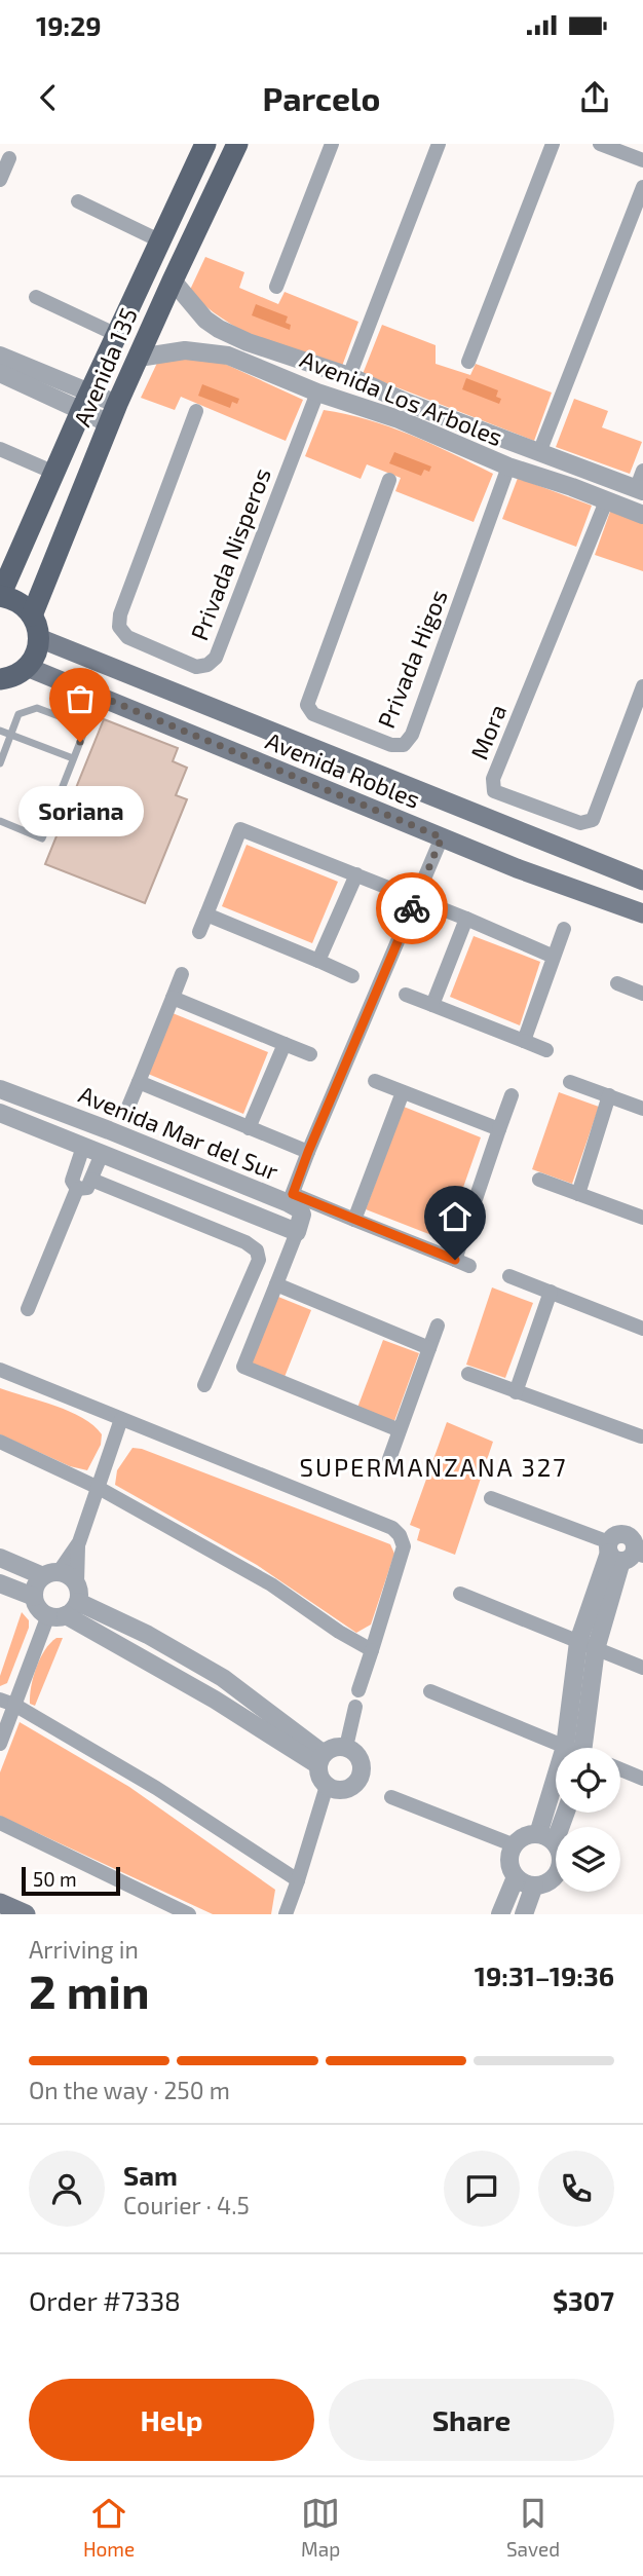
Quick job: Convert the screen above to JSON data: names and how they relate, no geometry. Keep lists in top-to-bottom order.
{
  "streets": {
    "main road": ["Avenida 135", "Avenida Robles"],
    "street": [
      "Avenida Los Arboles",
      "Privada Nisperos",
      "Privada Higos",
      "Mora",
      "Avenida Mar del Sur"
    ]
  },
  "crossings": [
    ["Avenida 135", "Avenida Los Arboles"],
    ["Avenida Los Arboles", "Privada Nisperos"],
    ["Avenida Los Arboles", "Privada Higos"],
    ["Avenida Los Arboles", "Mora"]
  ],
  "districts": ["SUPERMANZANA 327"],
  "places": ["Soriana"],
  "scale_bar": "50 m",
  "page": {
    "status": "19:29",
    "header": "Parcelo",
    "bubble": "Soriana",
    "scale": "50 m",
    "heading": ["2 min", "Arriving in", "19:31–19:36"],
    "panel": [
      "Sam",
      "Courier · 4.5",
      "Order #7338",
      "$307"
    ],
    "bar": "On the way · 250 m",
    "buttons": ["Help", "Share"],
    "tabs": ["Home", "Map", "Saved"]
  }
}
